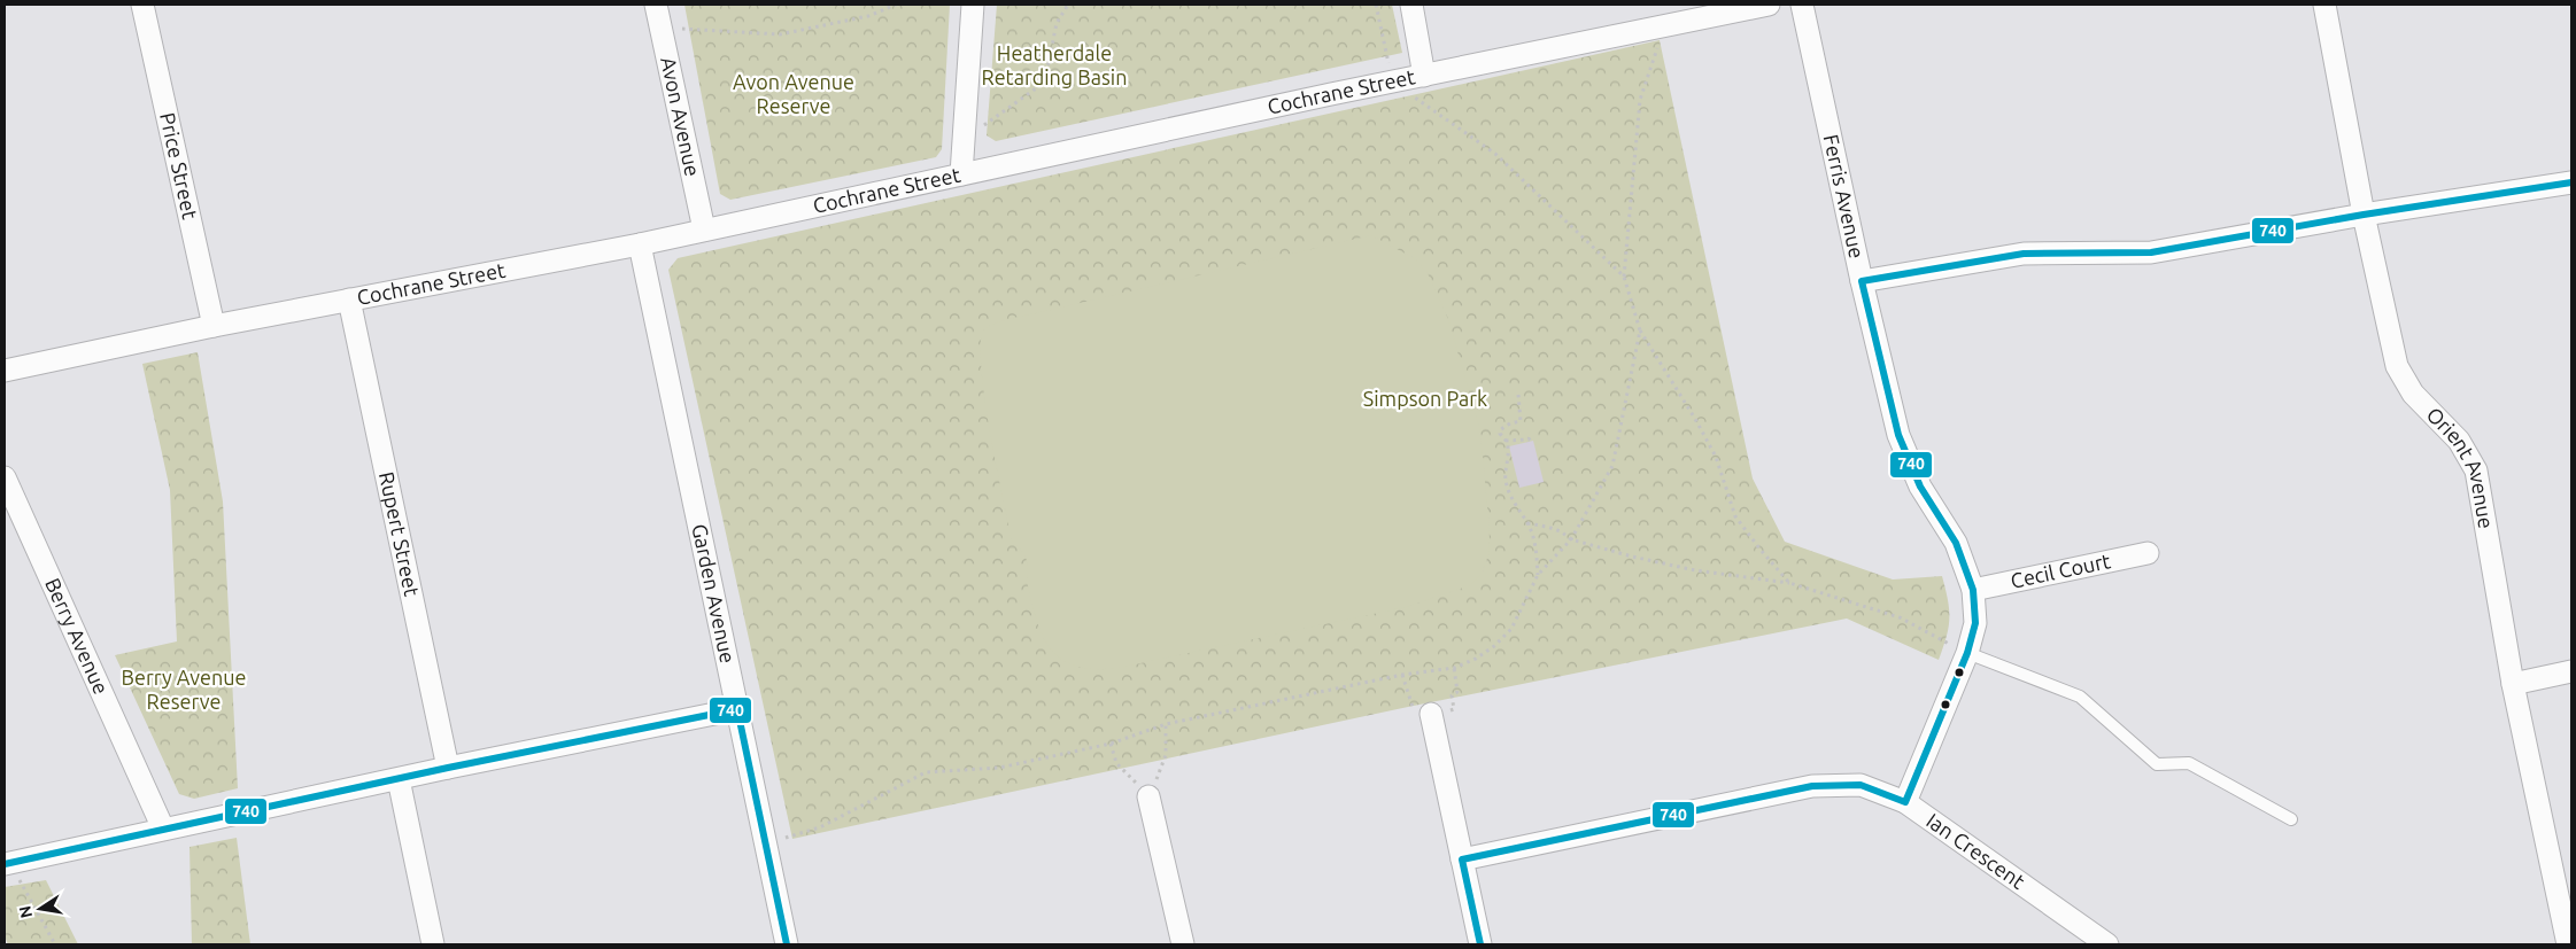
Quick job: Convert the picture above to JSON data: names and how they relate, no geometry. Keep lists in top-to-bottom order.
{
  "streets": {
    "street": [
      "Cochrane Street",
      "Avon Avenue",
      "Price Street",
      "Ferris Avenue",
      "Orient Avenue",
      "Rupert Street",
      "Cecil Court",
      "Garden Avenue",
      "Berry Avenue",
      "Ian Crescent"
    ]
  },
  "crossings": [
    ["Cochrane Street", "Avon Avenue"],
    ["Cochrane Street", "Price Street"],
    ["Cochrane Street", "Rupert Street"],
    ["Cochrane Street", "Garden Avenue"],
    ["Ferris Avenue", "Cecil Court"],
    ["Ferris Avenue", "Ian Crescent"]
  ],
  "parks": [
    "Heatherdale Retarding Basin",
    "Avon Avenue Reserve",
    "Simpson Park",
    "Berry Avenue Reserve"
  ],
  "lines": ["transit line 740"],
  "north": "left"
}
